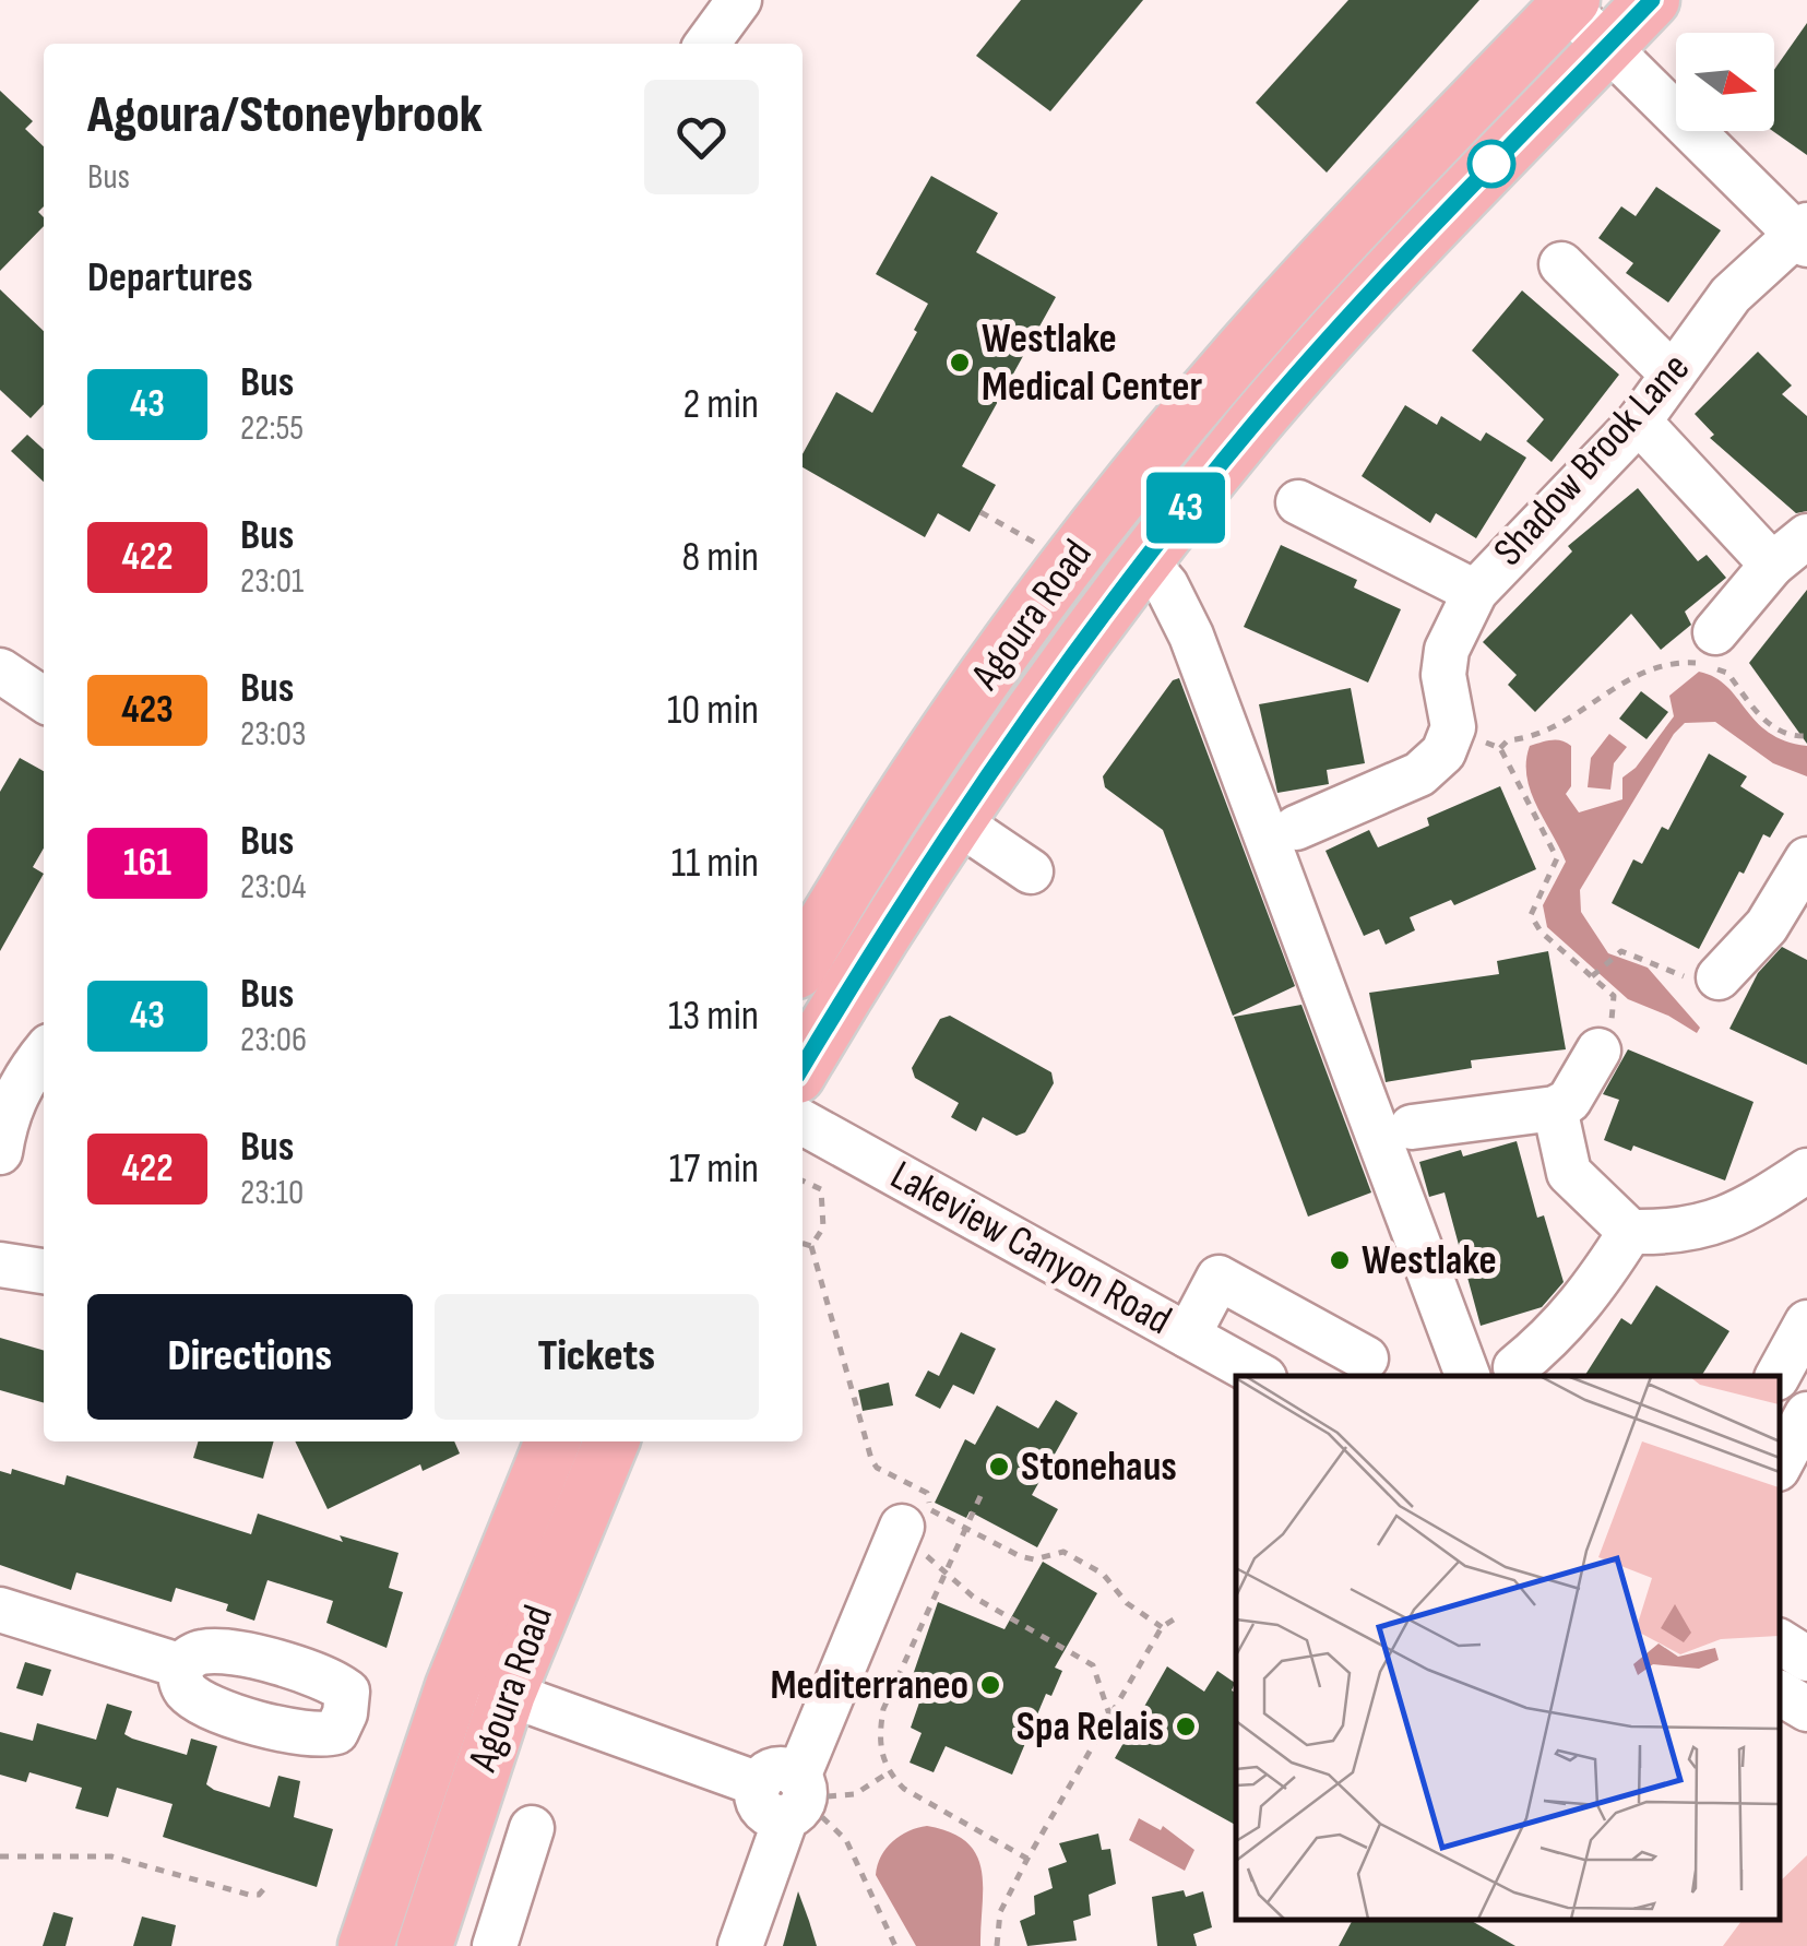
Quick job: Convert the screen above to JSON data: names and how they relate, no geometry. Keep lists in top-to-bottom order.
{
  "streets": {
    "main road": ["Agoura Road"],
    "street": ["Shadow Brook Lane", "Lakeview Canyon Road"]
  },
  "places": [
    "Westlake Medical Center",
    "Westlake",
    "Stonehaus",
    "Mediterraneo",
    "Spa Relais"
  ],
  "lines": ["bus line 43"],
  "north": "right",
  "page": {
    "on_map": "43",
    "heading": [
      ["Agoura/Stoneybrook", "Bus"],
      "Departures"
    ],
    "list": [
      {
        "mark": "43",
        "name": "Bus",
        "note": "22:55",
        "value": "2 min"
      },
      {
        "mark": "422",
        "name": "Bus",
        "note": "23:01",
        "value": "8 min"
      },
      {
        "mark": "423",
        "name": "Bus",
        "note": "23:03",
        "value": "10 min"
      },
      {
        "mark": "161",
        "name": "Bus",
        "note": "23:04",
        "value": "11 min"
      },
      {
        "mark": "43",
        "name": "Bus",
        "note": "23:06",
        "value": "13 min"
      },
      {
        "mark": "422",
        "name": "Bus",
        "note": "23:10",
        "value": "17 min"
      }
    ],
    "buttons": ["Directions", "Tickets"]
  }
}
